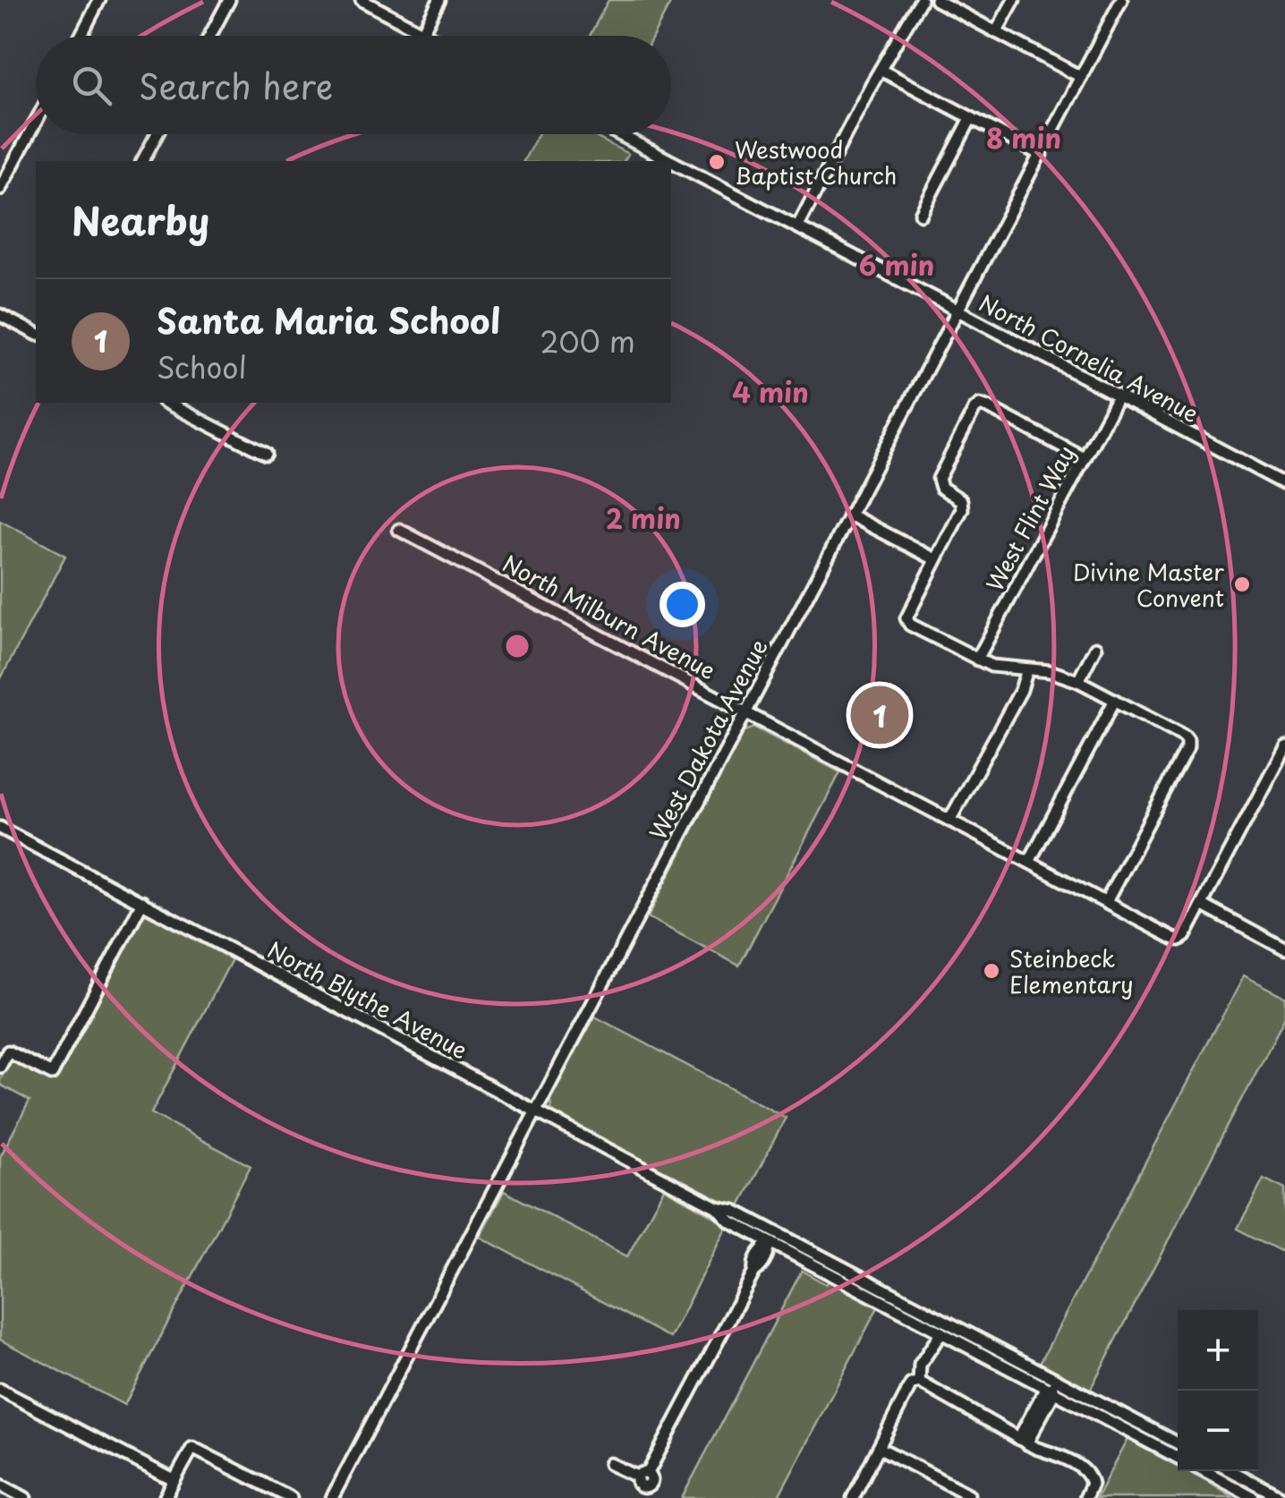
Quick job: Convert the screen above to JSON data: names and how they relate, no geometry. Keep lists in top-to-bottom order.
{
  "streets": {
    "street": [
      "North Cornelia Avenue",
      "West Flint Way",
      "North Milburn Avenue",
      "West Dakota Avenue",
      "North Blythe Avenue"
    ]
  },
  "crossings": [
    ["North Cornelia Avenue", "West Flint Way"],
    ["North Cornelia Avenue", "West Dakota Avenue"],
    ["North Milburn Avenue", "West Dakota Avenue"],
    ["West Dakota Avenue", "North Blythe Avenue"]
  ],
  "places": ["Westwood Baptist Church", "Divine Master Convent", "Steinbeck Elementary"],
  "page": {
    "search": "Search here",
    "heading": "Nearby",
    "list": [
      {
        "mark": "1",
        "name": "Santa Maria School",
        "note": "School",
        "value": "200 m"
      }
    ],
    "pins": "1",
    "map_buttons": ["+", "−"]
  },
  "rings": [
    "8 min",
    "6 min",
    "4 min",
    "2 min"
  ]
}
